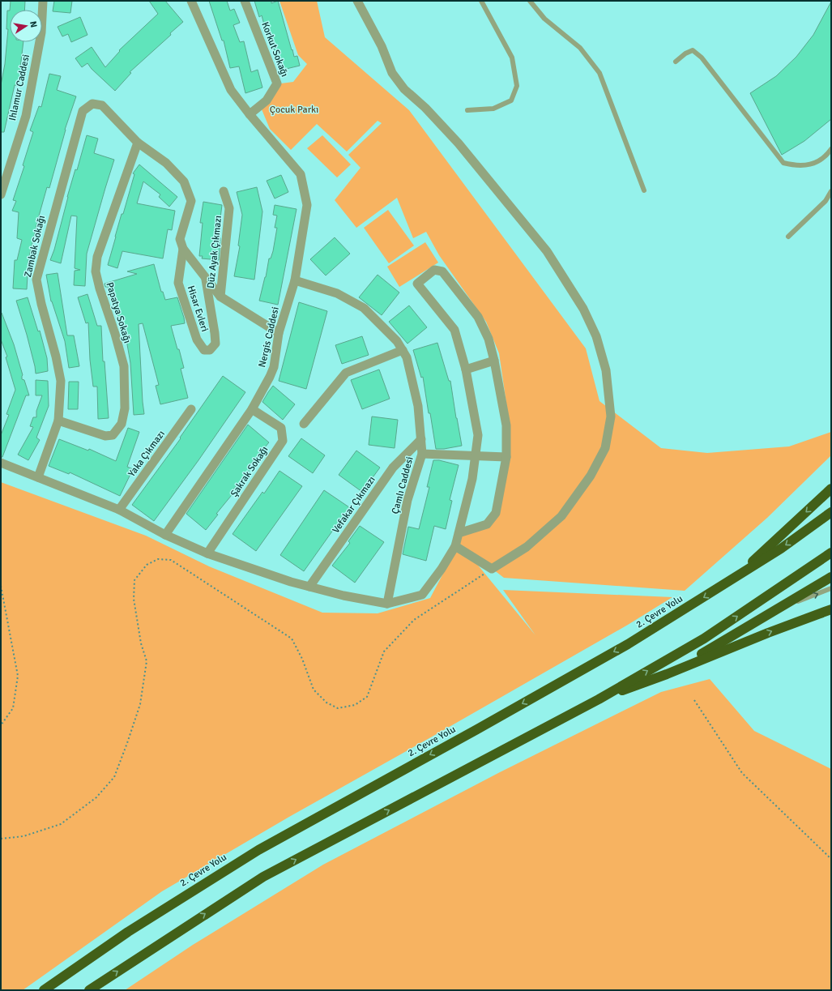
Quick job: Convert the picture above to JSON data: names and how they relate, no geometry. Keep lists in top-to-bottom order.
{
  "streets": {
    "highway": ["2. Çevre Yolu"],
    "street": [
      "Korkut Sokağı",
      "Ihlamur Caddesi",
      "Zambak Sokağı",
      "Düz Ayak Çıkmazı",
      "Hisar Evleri",
      "Papatya Sokağı",
      "Nergis Caddesi",
      "Yaka Çıkmazı",
      "Şakrak Sokağı",
      "Çamlı Caddesi",
      "Vefakar Çıkmazı"
    ]
  },
  "crossings": [
    ["Korkut Sokağı", "Nergis Caddesi"],
    ["Zambak Sokağı", "Hisar Evleri"],
    ["Zambak Sokağı", "Papatya Sokağı"],
    ["Nergis Caddesi", "Şakrak Sokağı"],
    ["Nergis Caddesi", "Çamlı Caddesi"],
    ["Çamlı Caddesi", "Vefakar Çıkmazı"]
  ],
  "parks": ["Çocuk Parkı"],
  "north": "right"
}
